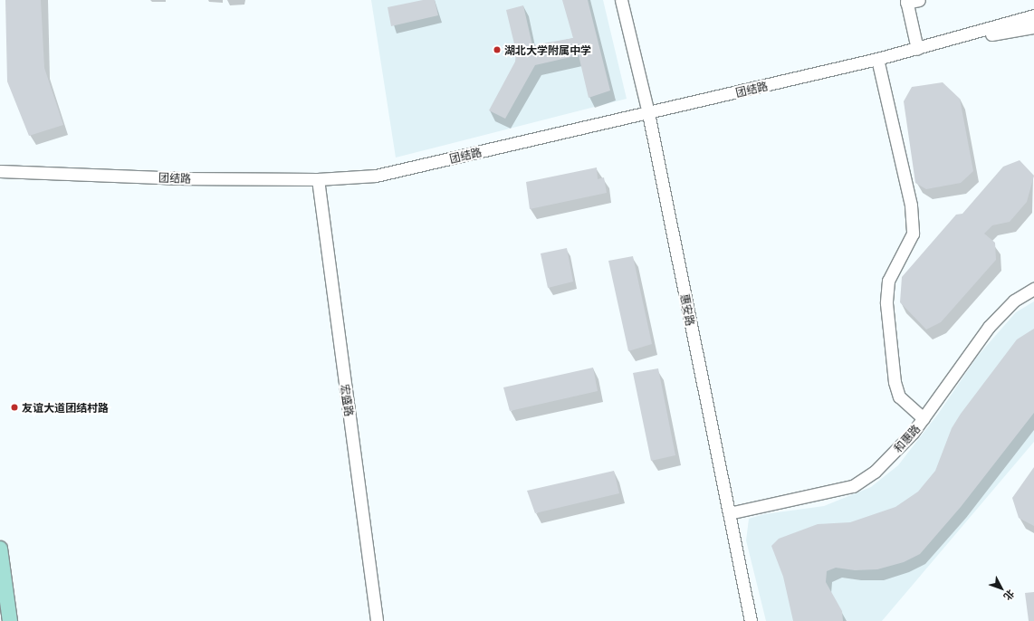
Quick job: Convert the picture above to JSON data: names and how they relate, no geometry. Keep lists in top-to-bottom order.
{
  "streets": {
    "street": [
      "团结路",
      "惠安路",
      "宏盛路",
      "和惠路"
    ]
  },
  "crossings": [
    ["团结路", "惠安路"],
    ["团结路", "宏盛路"],
    ["惠安路", "和惠路"]
  ],
  "places": ["湖北大学附属中学", "友谊大道团结村路"],
  "north": "bottom right"
}
